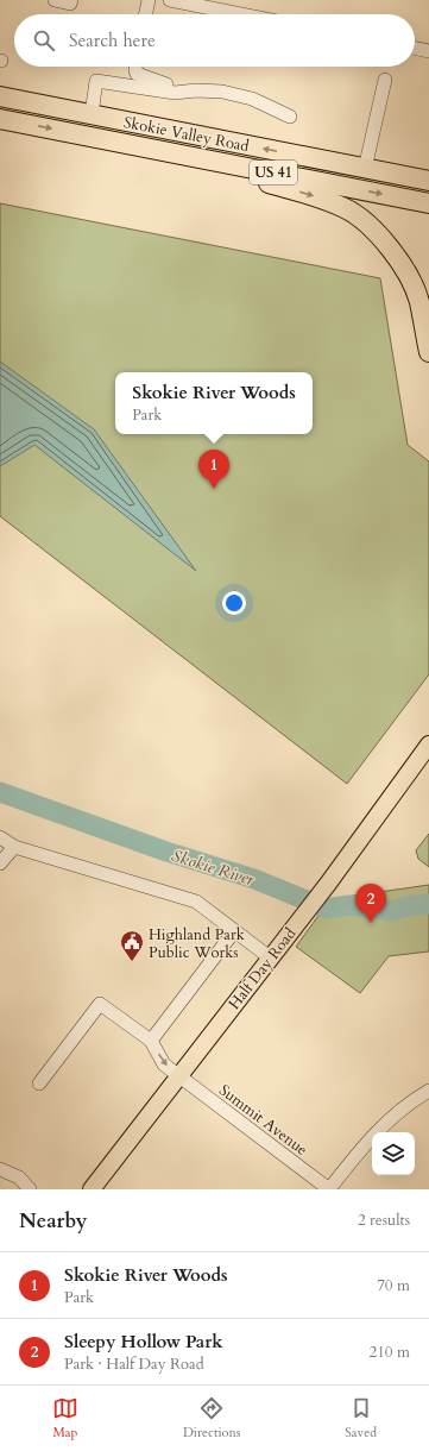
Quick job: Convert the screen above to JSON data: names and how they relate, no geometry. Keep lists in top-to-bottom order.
{
  "streets": {
    "highway": ["Skokie Valley Road", "US 41"],
    "main road": ["Half Day Road"],
    "street": ["Summit Avenue"]
  },
  "crossings": [
    ["Half Day Road", "Summit Avenue"]
  ],
  "water": ["Skokie River"],
  "places": {
    "public building": ["Highland Park Public Works"]
  },
  "page": {
    "search": "Search here",
    "popup": ["Skokie River Woods", "Park"],
    "pins": ["1", "2"],
    "heading": ["Nearby", "2 results"],
    "list": [
      {
        "mark": "1",
        "name": "Skokie River Woods",
        "note": "Park",
        "value": "70 m"
      },
      {
        "mark": "2",
        "name": "Sleepy Hollow Park",
        "note": "Park · Half Day Road",
        "value": "210 m"
      }
    ],
    "nav": ["Map", "Directions", "Saved"]
  }
}
